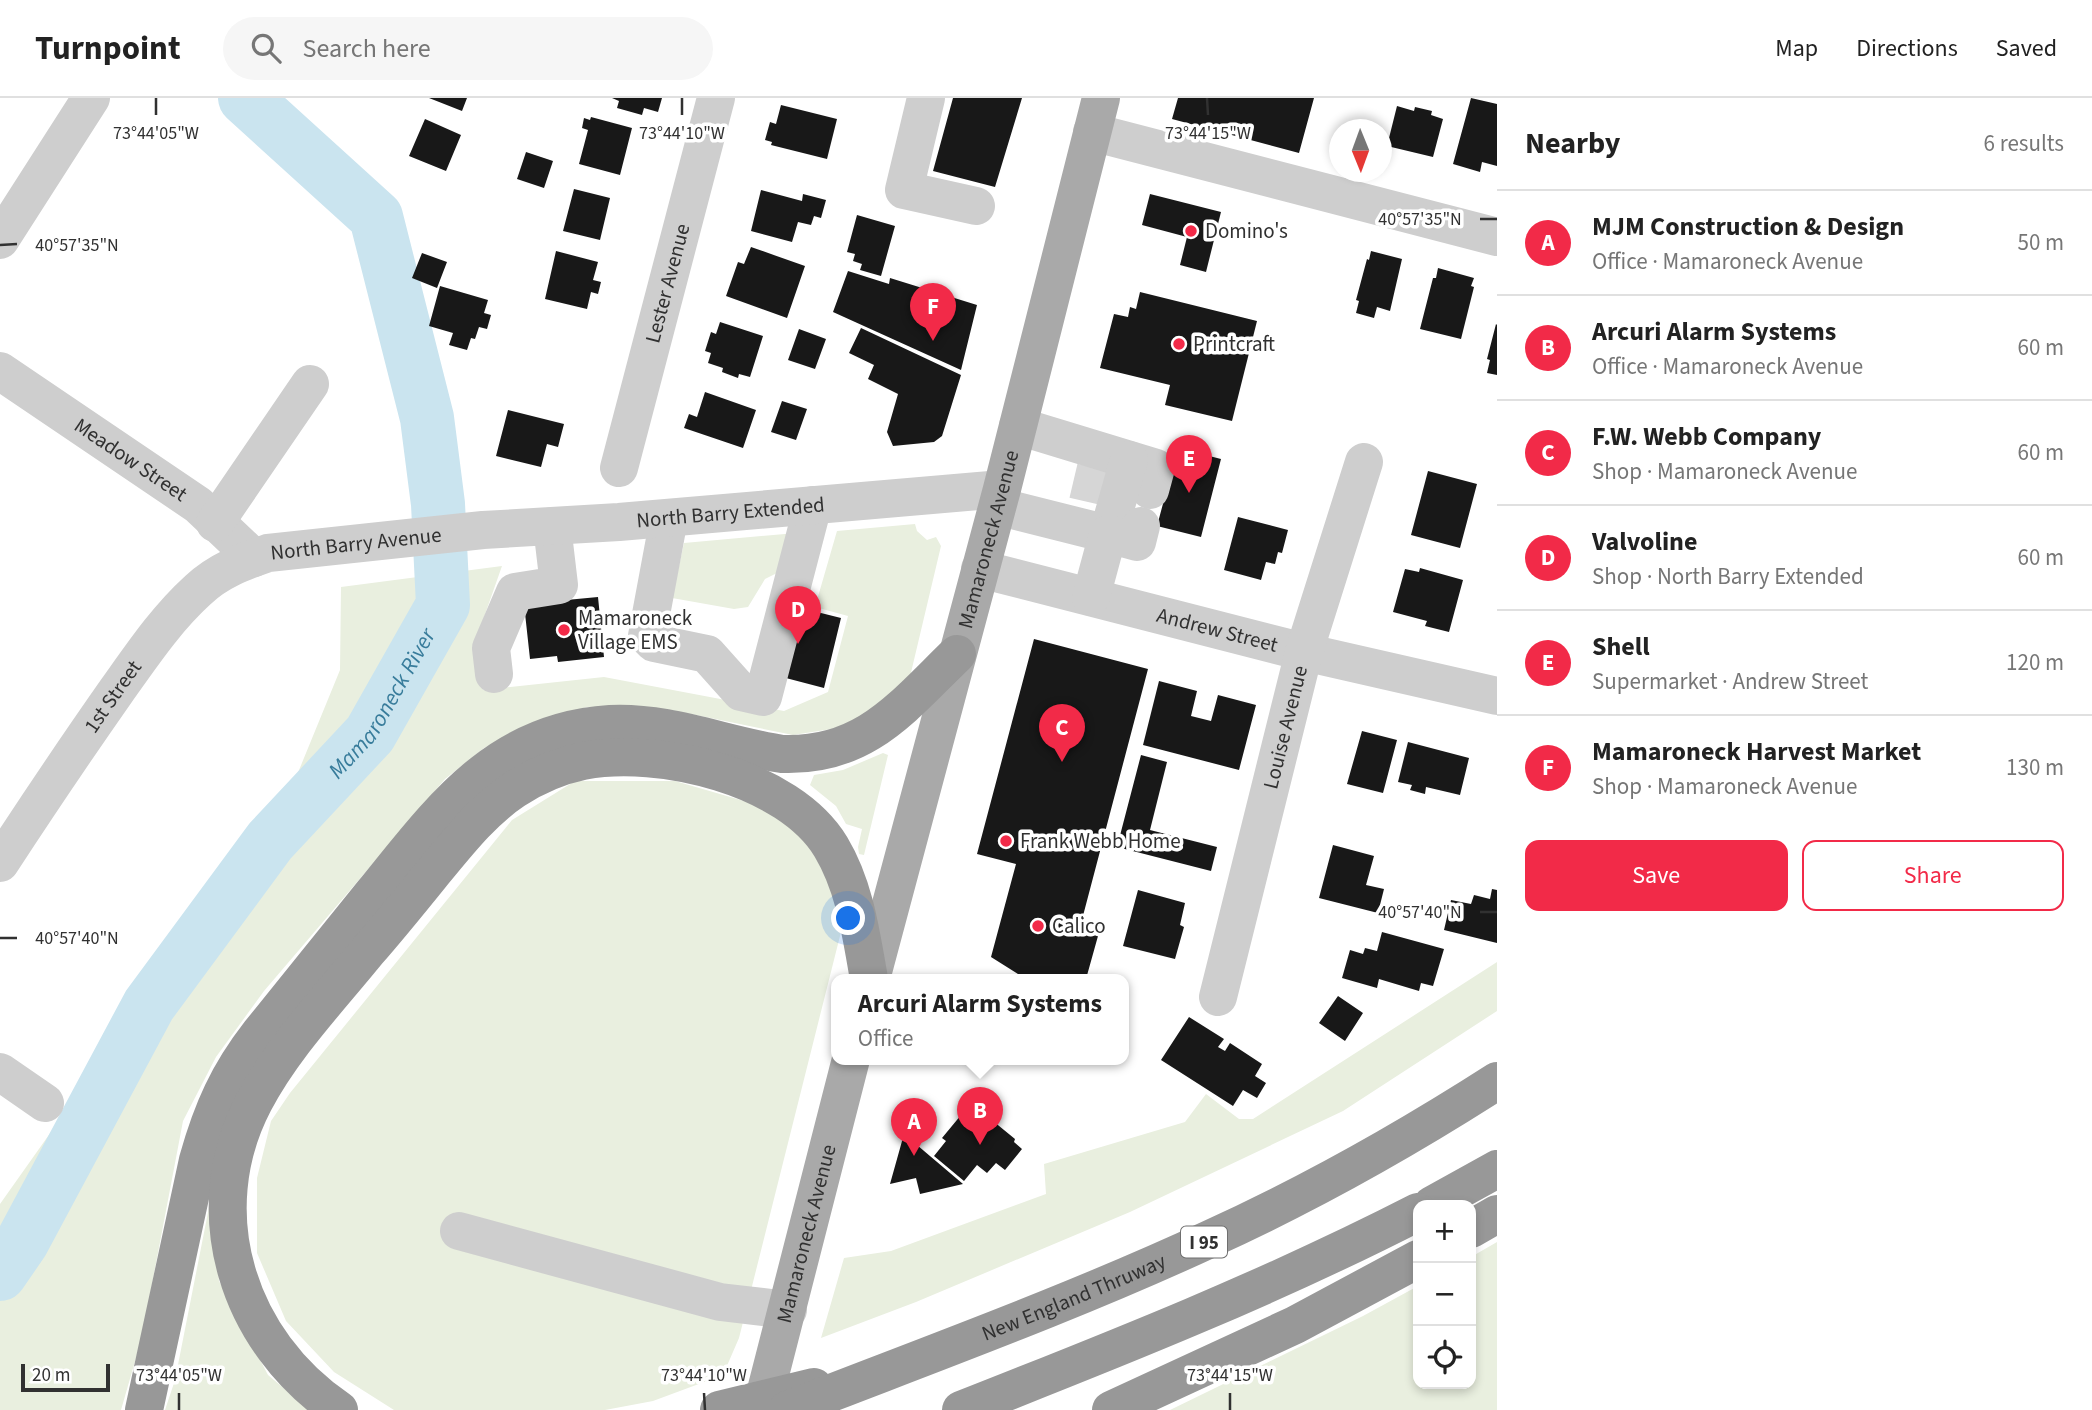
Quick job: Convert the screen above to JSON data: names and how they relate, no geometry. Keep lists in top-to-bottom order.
{
  "streets": {
    "highway": ["I 95", "New England Thruway"],
    "main road": ["Mamaroneck Avenue"],
    "street": [
      "Lester Avenue",
      "Meadow Street",
      "North Barry Extended",
      "North Barry Avenue",
      "Andrew Street",
      "1st Street",
      "Louise Avenue"
    ]
  },
  "crossings": [
    ["Meadow Street", "North Barry Avenue"],
    ["Meadow Street", "1st Street"],
    ["North Barry Extended", "Mamaroneck Avenue"],
    ["North Barry Extended", "North Barry Avenue"],
    ["Mamaroneck Avenue", "Andrew Street"],
    ["North Barry Avenue", "1st Street"],
    ["Andrew Street", "Louise Avenue"]
  ],
  "water": ["Mamaroneck River"],
  "places": [
    "Domino's",
    "Printcraft",
    "Mamaroneck Village EMS",
    "Frank Webb Home",
    "Calico"
  ],
  "scale_bar": "20 m",
  "north": "bottom",
  "page": {
    "header": "Turnpoint",
    "search": "Search here",
    "nav": ["Map", "Directions", "Saved"],
    "heading": ["Nearby", "6 results"],
    "list": [
      {
        "mark": "A",
        "name": "MJM Construction & Design",
        "note": "Office · Mamaroneck Avenue",
        "value": "50 m"
      },
      {
        "mark": "B",
        "name": "Arcuri Alarm Systems",
        "note": "Office · Mamaroneck Avenue",
        "value": "60 m"
      },
      {
        "mark": "C",
        "name": "F.W. Webb Company",
        "note": "Shop · Mamaroneck Avenue",
        "value": "60 m"
      },
      {
        "mark": "D",
        "name": "Valvoline",
        "note": "Shop · North Barry Extended",
        "value": "60 m"
      },
      {
        "mark": "E",
        "name": "Shell",
        "note": "Supermarket · Andrew Street",
        "value": "120 m"
      },
      {
        "mark": "F",
        "name": "Mamaroneck Harvest Market",
        "note": "Shop · Mamaroneck Avenue",
        "value": "130 m"
      }
    ],
    "pins": [
      "F",
      "E",
      "D",
      "C",
      "B",
      "A"
    ],
    "buttons": ["Save", "Share"],
    "popup": ["Arcuri Alarm Systems", "Office"],
    "map_buttons": ["+", "−"],
    "scale": "20 m"
  },
  "coordinates": [
    "73°44'05\"W",
    "73°44'10\"W",
    "73°44'15\"W",
    "40°57'35\"N",
    "40°57'40\"N"
  ]
}
